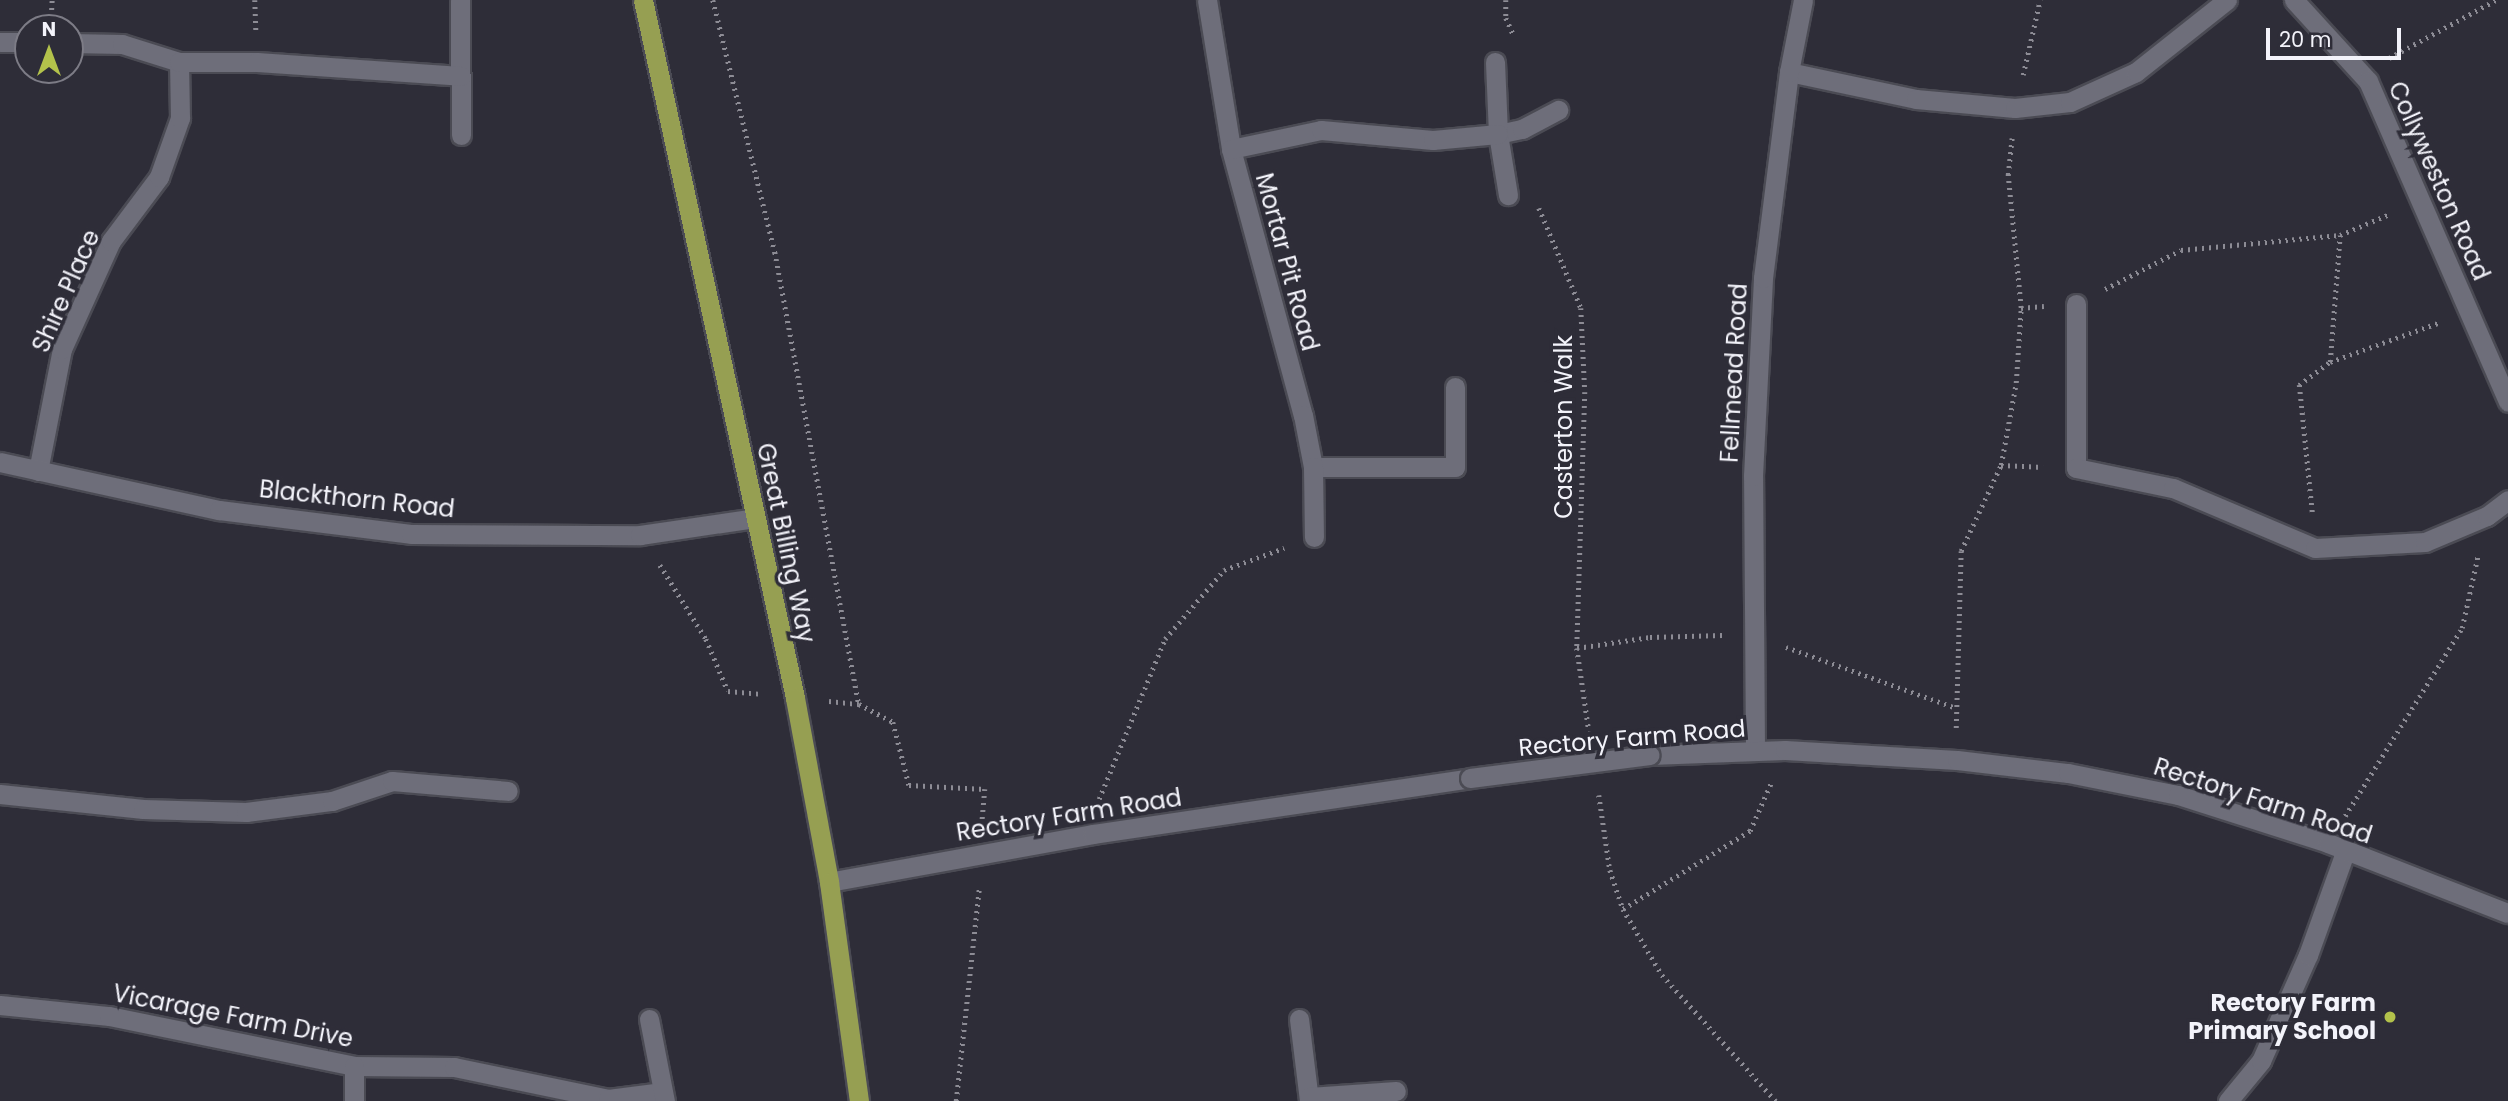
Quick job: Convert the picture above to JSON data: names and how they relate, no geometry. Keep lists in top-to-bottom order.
{
  "streets": {
    "main road": ["Great Billing Way"],
    "street": [
      "Collyweston Road",
      "Mortar Pit Road",
      "Shire Place",
      "Fellmead Road",
      "Blackthorn Road",
      "Rectory Farm Road",
      "Vicarage Farm Drive"
    ],
    "path": ["Casterton Walk"]
  },
  "crossings": [
    ["Shire Place", "Blackthorn Road"],
    ["Fellmead Road", "Rectory Farm Road"],
    ["Blackthorn Road", "Great Billing Way"],
    ["Great Billing Way", "Rectory Farm Road"]
  ],
  "places": ["Rectory Farm Primary School"],
  "scale_bar": "20 m",
  "north": "top"
}
